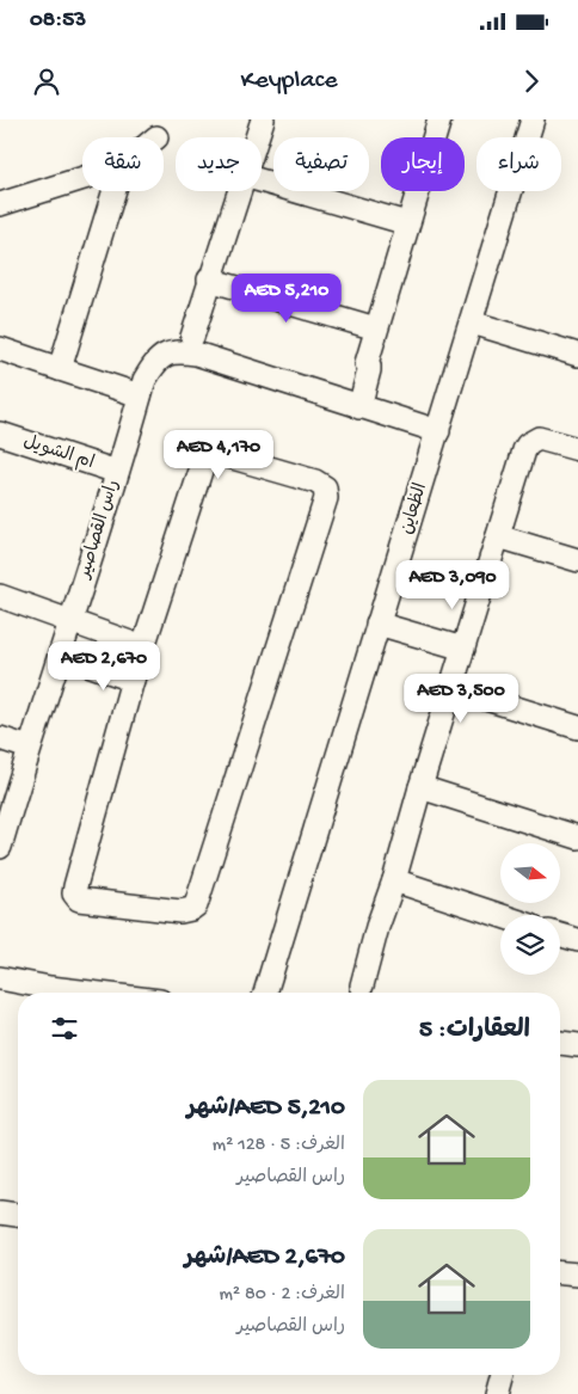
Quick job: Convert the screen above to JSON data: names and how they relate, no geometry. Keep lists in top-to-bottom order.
{
  "streets": {
    "street": ["ام الشويل", "الظعاين", "راس القصاصير"]
  },
  "crossings": [
    ["ام الشويل", "راس القصاصير"],
    ["الظعاين", "راس القصاصير"]
  ],
  "north": "right",
  "page": {
    "status": "08:53",
    "header": "Keyplace",
    "chip": [
      "شراء",
      "إيجار",
      "تصفية",
      "جديد",
      "شقة"
    ],
    "price": [
      "AED 5,210",
      "AED 4,170",
      "AED 3,090",
      "AED 2,670",
      "AED 3,500"
    ],
    "heading": "العقارات: 5",
    "list": [
      {
        "name": "AED 5,210/شهر",
        "note": "الغرف: 5 · 128 m² · راس القصاصير"
      },
      {
        "name": "AED 2,670/شهر",
        "note": "الغرف: 2 · 80 m² · راس القصاصير"
      }
    ]
  }
}
